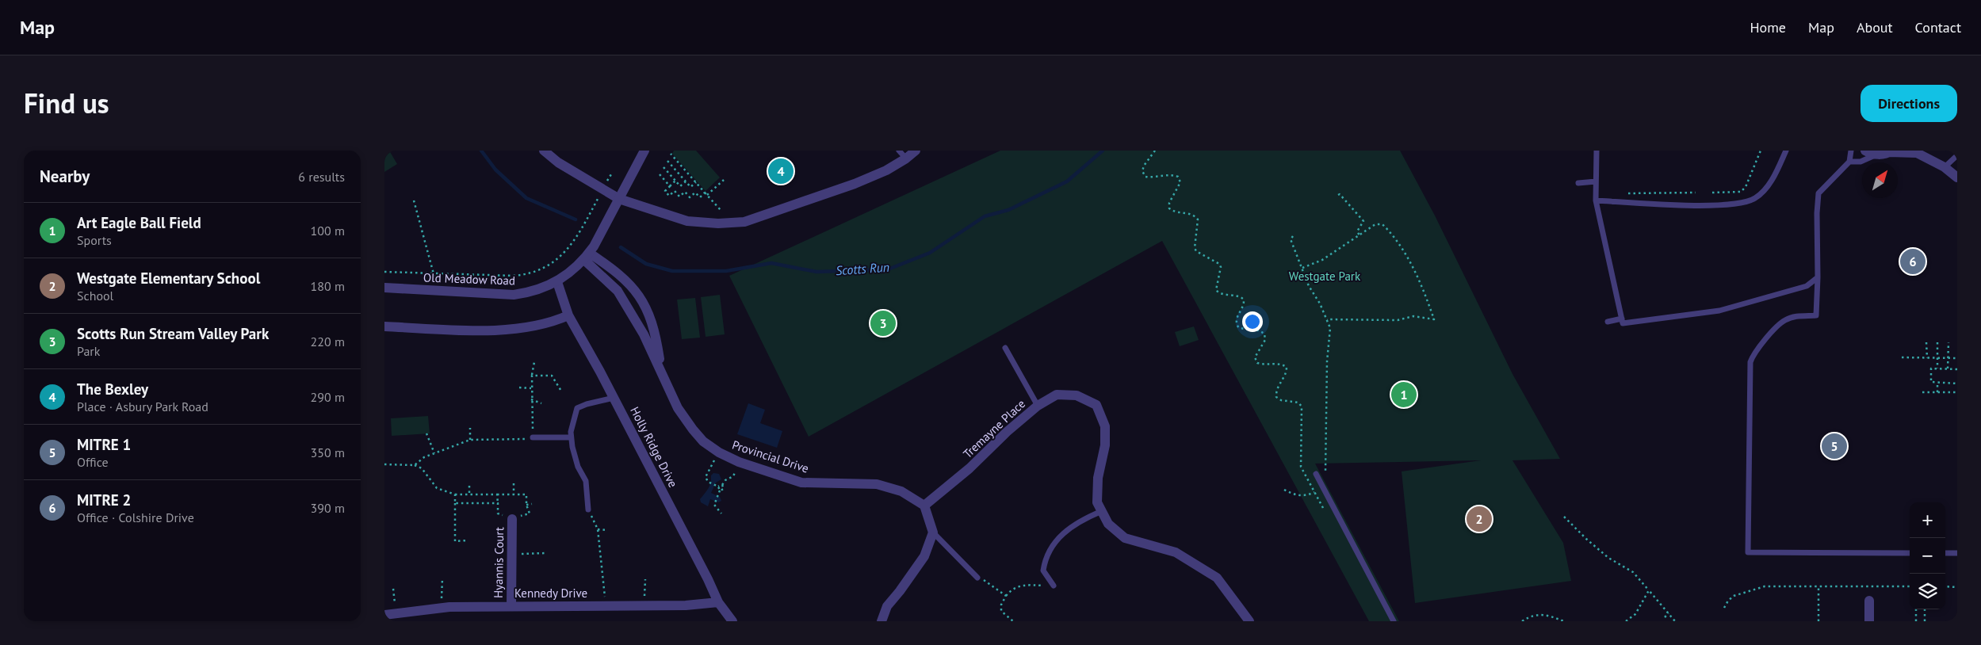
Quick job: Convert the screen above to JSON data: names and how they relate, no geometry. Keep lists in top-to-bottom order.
{
  "streets": {
    "street": [
      "Old Meadow Road",
      "Tremayne Place",
      "Holly Ridge Drive",
      "Provincial Drive",
      "Hyannis Court",
      "Kennedy Drive"
    ]
  },
  "crossings": [
    ["Old Meadow Road", "Holly Ridge Drive"],
    ["Old Meadow Road", "Provincial Drive"],
    ["Tremayne Place", "Provincial Drive"],
    ["Holly Ridge Drive", "Kennedy Drive"],
    ["Hyannis Court", "Kennedy Drive"]
  ],
  "water": ["Scotts Run"],
  "parks": ["Westgate Park"],
  "north": "top right",
  "page": {
    "header": "Map",
    "nav": [
      "Home",
      "Map",
      "About",
      "Contact"
    ],
    "title": "Find us",
    "buttons": "Directions",
    "heading": ["Nearby", "6 results"],
    "pins": [
      "4",
      "6",
      "3",
      "1",
      "5",
      "2"
    ],
    "list": [
      {
        "mark": "1",
        "name": "Art Eagle Ball Field",
        "note": "Sports",
        "value": "100 m"
      },
      {
        "mark": "2",
        "name": "Westgate Elementary School",
        "note": "School",
        "value": "180 m"
      },
      {
        "mark": "3",
        "name": "Scotts Run Stream Valley Park",
        "note": "Park",
        "value": "220 m"
      },
      {
        "mark": "4",
        "name": "The Bexley",
        "note": "Place · Asbury Park Road",
        "value": "290 m"
      },
      {
        "mark": "5",
        "name": "MITRE 1",
        "note": "Office",
        "value": "350 m"
      },
      {
        "mark": "6",
        "name": "MITRE 2",
        "note": "Office · Colshire Drive",
        "value": "390 m"
      }
    ],
    "map_buttons": ["+", "−"]
  }
}
